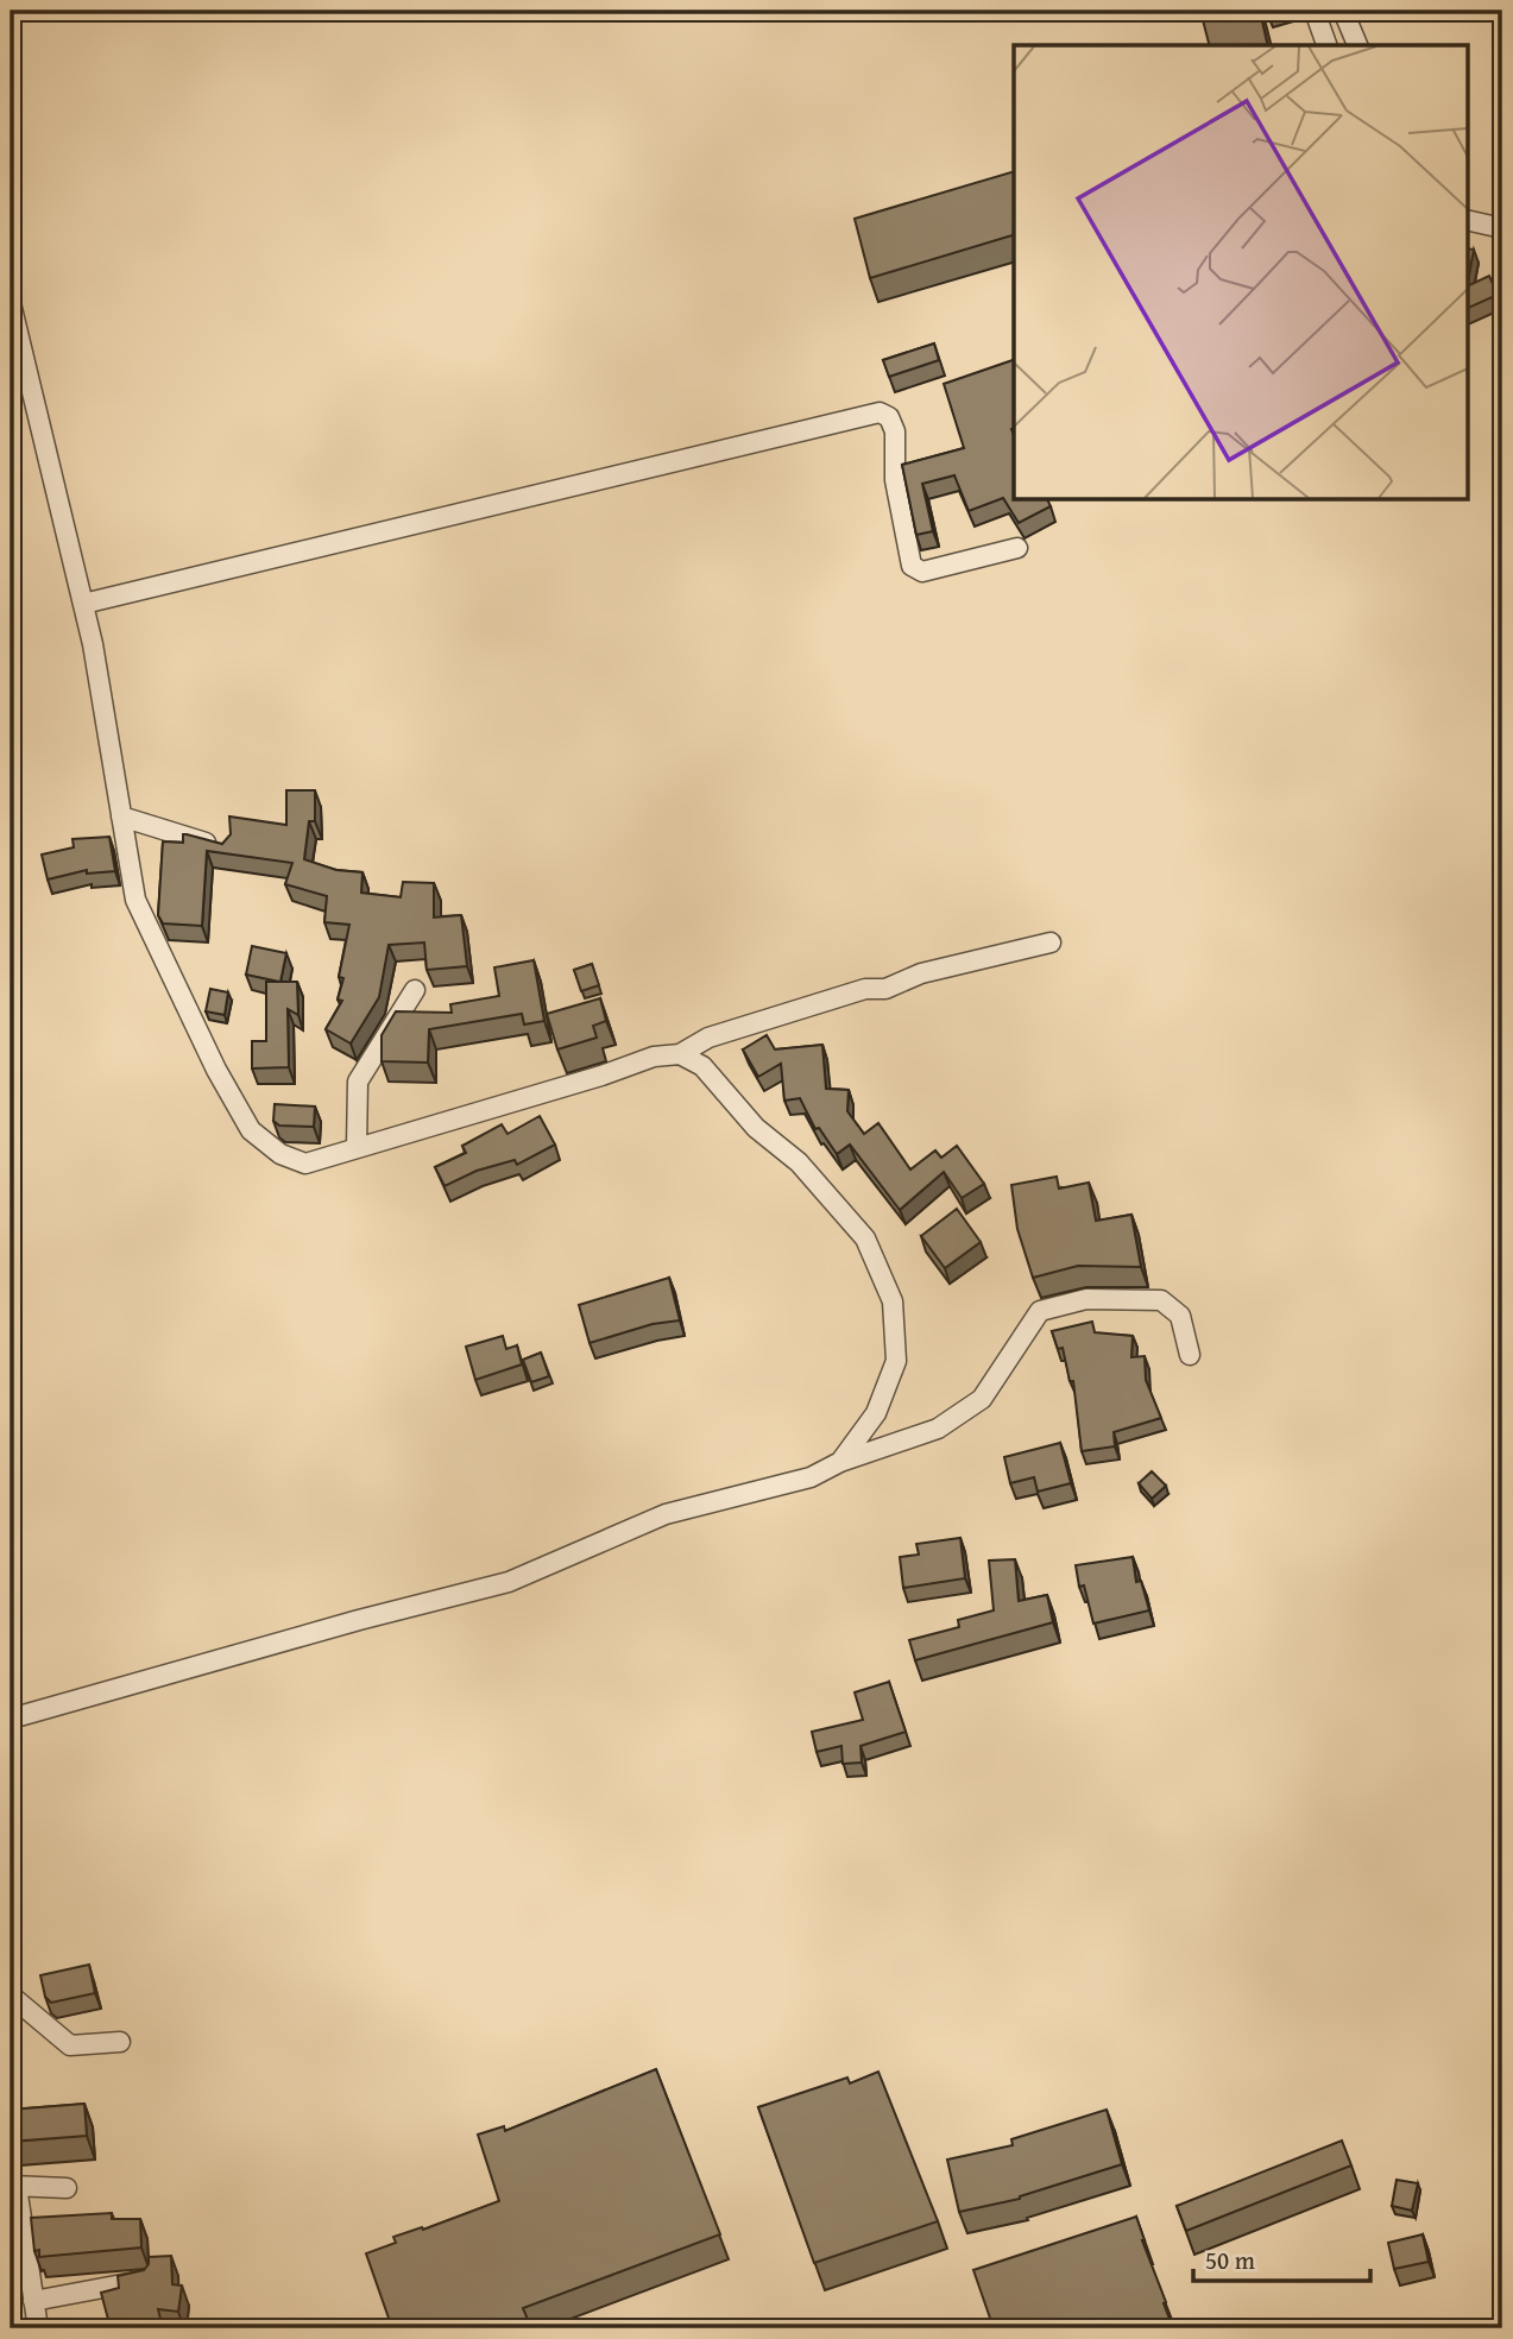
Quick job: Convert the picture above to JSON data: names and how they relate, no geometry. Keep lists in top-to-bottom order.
{
  "scale_bar": "50 m"
}
